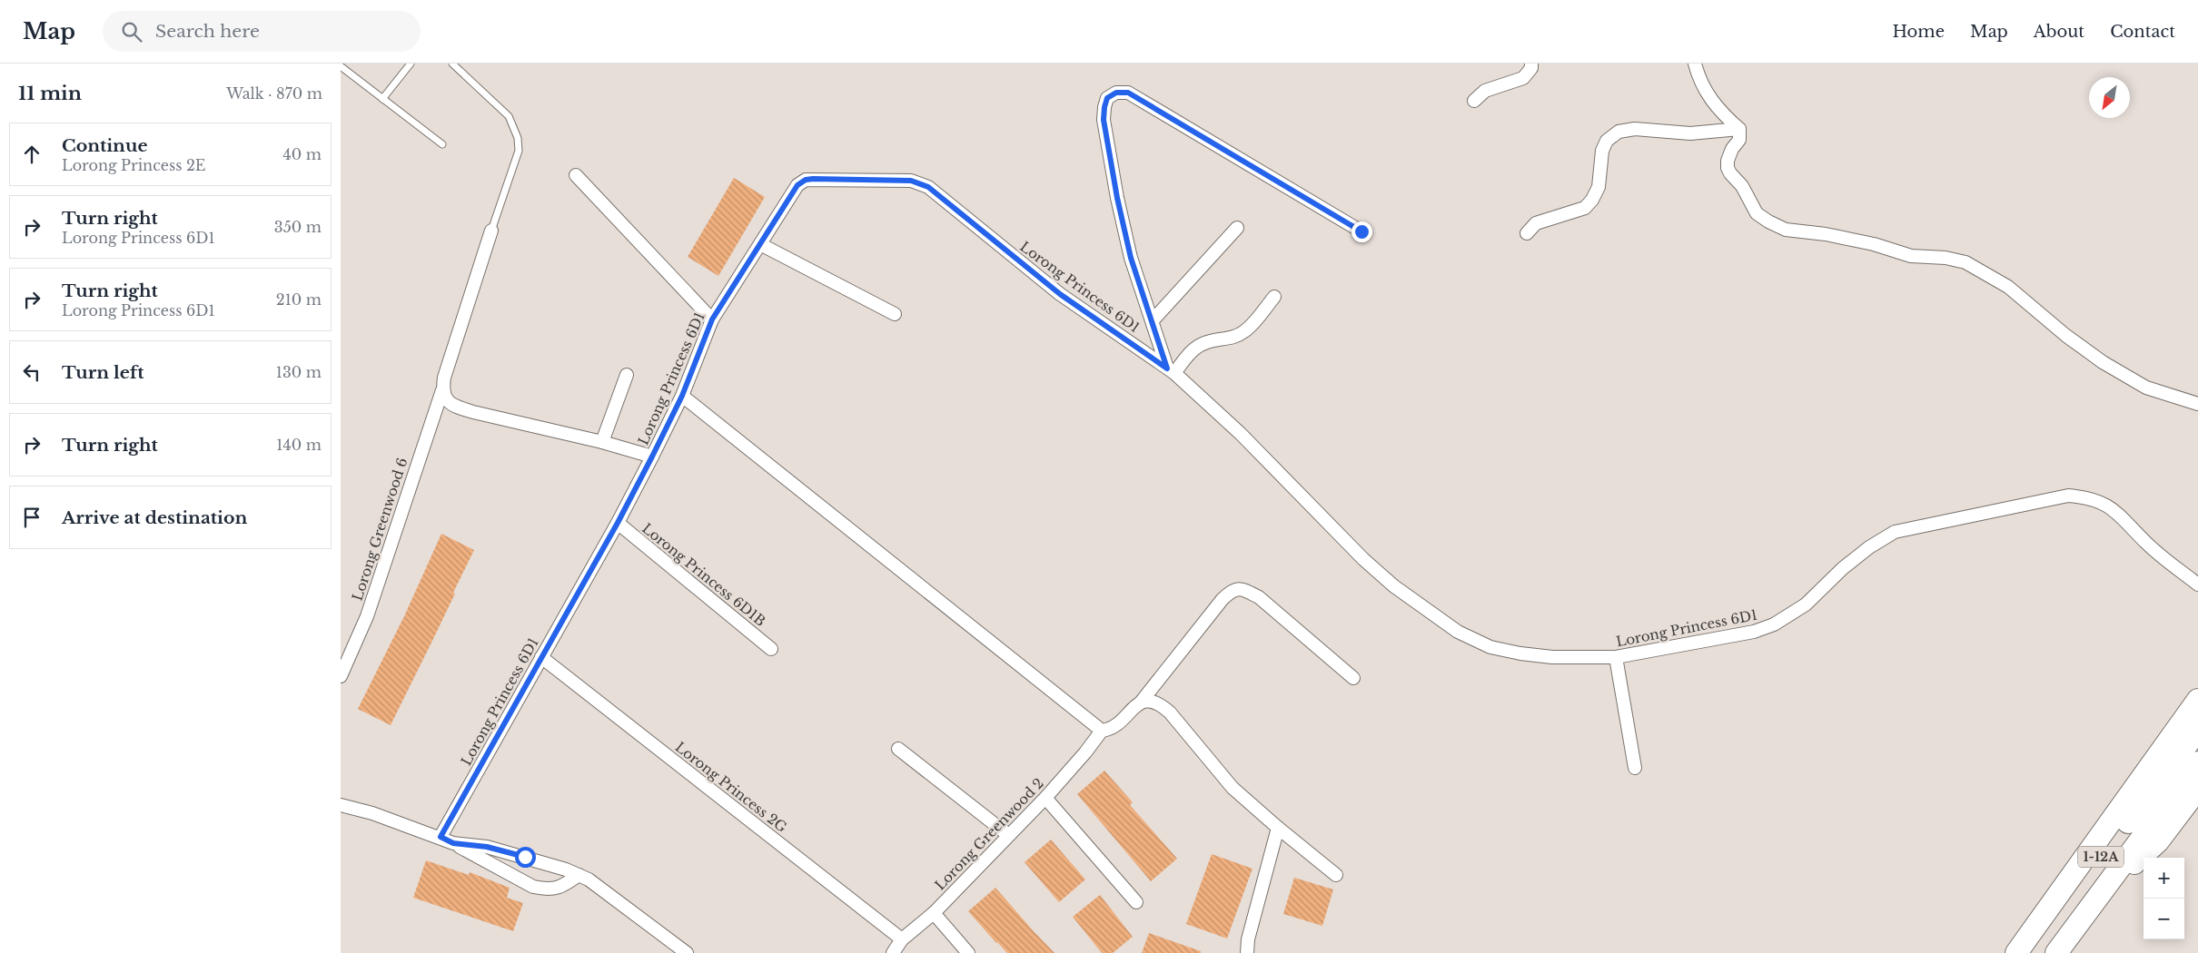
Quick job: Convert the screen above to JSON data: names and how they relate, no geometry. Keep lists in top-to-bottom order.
{
  "streets": {
    "highway": ["1-12A"],
    "street": [
      "Lorong Princess 6D1",
      "Lorong Greenwood 6",
      "Lorong Princess 6D1B",
      "Lorong Princess 2G",
      "Lorong Greenwood 2"
    ]
  },
  "crossings": [
    ["Lorong Princess 6D1", "Lorong Princess 6D1B"],
    ["Lorong Princess 6D1", "Lorong Princess 2G"],
    ["Lorong Princess 2G", "Lorong Greenwood 2"]
  ],
  "north": "bottom left",
  "page": {
    "header": "Map",
    "search": "Search here",
    "nav": [
      "Home",
      "Map",
      "About",
      "Contact"
    ],
    "heading": ["11 min", "Walk · 870 m"],
    "list": [
      ["Continue", "Lorong Princess 2E", "40 m"],
      ["Turn right", "Lorong Princess 6D1", "350 m"],
      ["Turn right", "Lorong Princess 6D1", "210 m"],
      ["Turn left", "130 m"],
      ["Turn right", "140 m"],
      "Arrive at destination"
    ],
    "map_buttons": ["+", "−"]
  }
}
